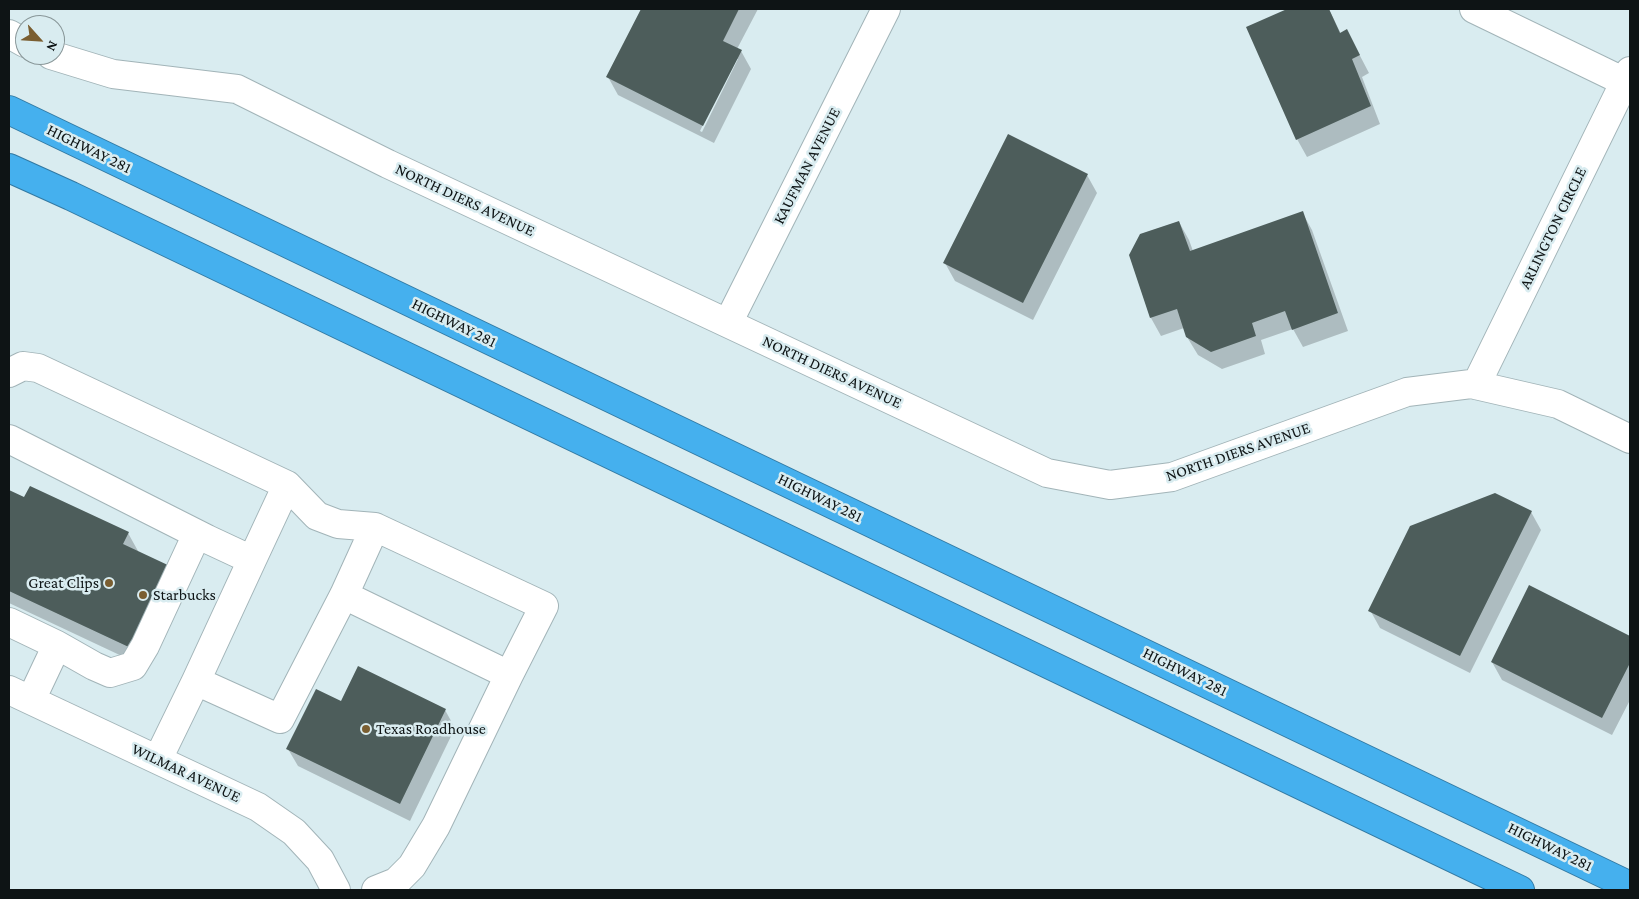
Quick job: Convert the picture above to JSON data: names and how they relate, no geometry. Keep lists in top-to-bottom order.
{
  "streets": {
    "highway": ["HIGHWAY 281"],
    "street": [
      "KAUFMAN AVENUE",
      "NORTH DIERS AVENUE",
      "ARLINGTON CIRCLE",
      "WILMAR AVENUE"
    ]
  },
  "crossings": [
    ["KAUFMAN AVENUE", "NORTH DIERS AVENUE"],
    ["NORTH DIERS AVENUE", "ARLINGTON CIRCLE"]
  ],
  "places": ["Great Clips", "Starbucks", "Texas Roadhouse"],
  "north": "bottom right"
}
